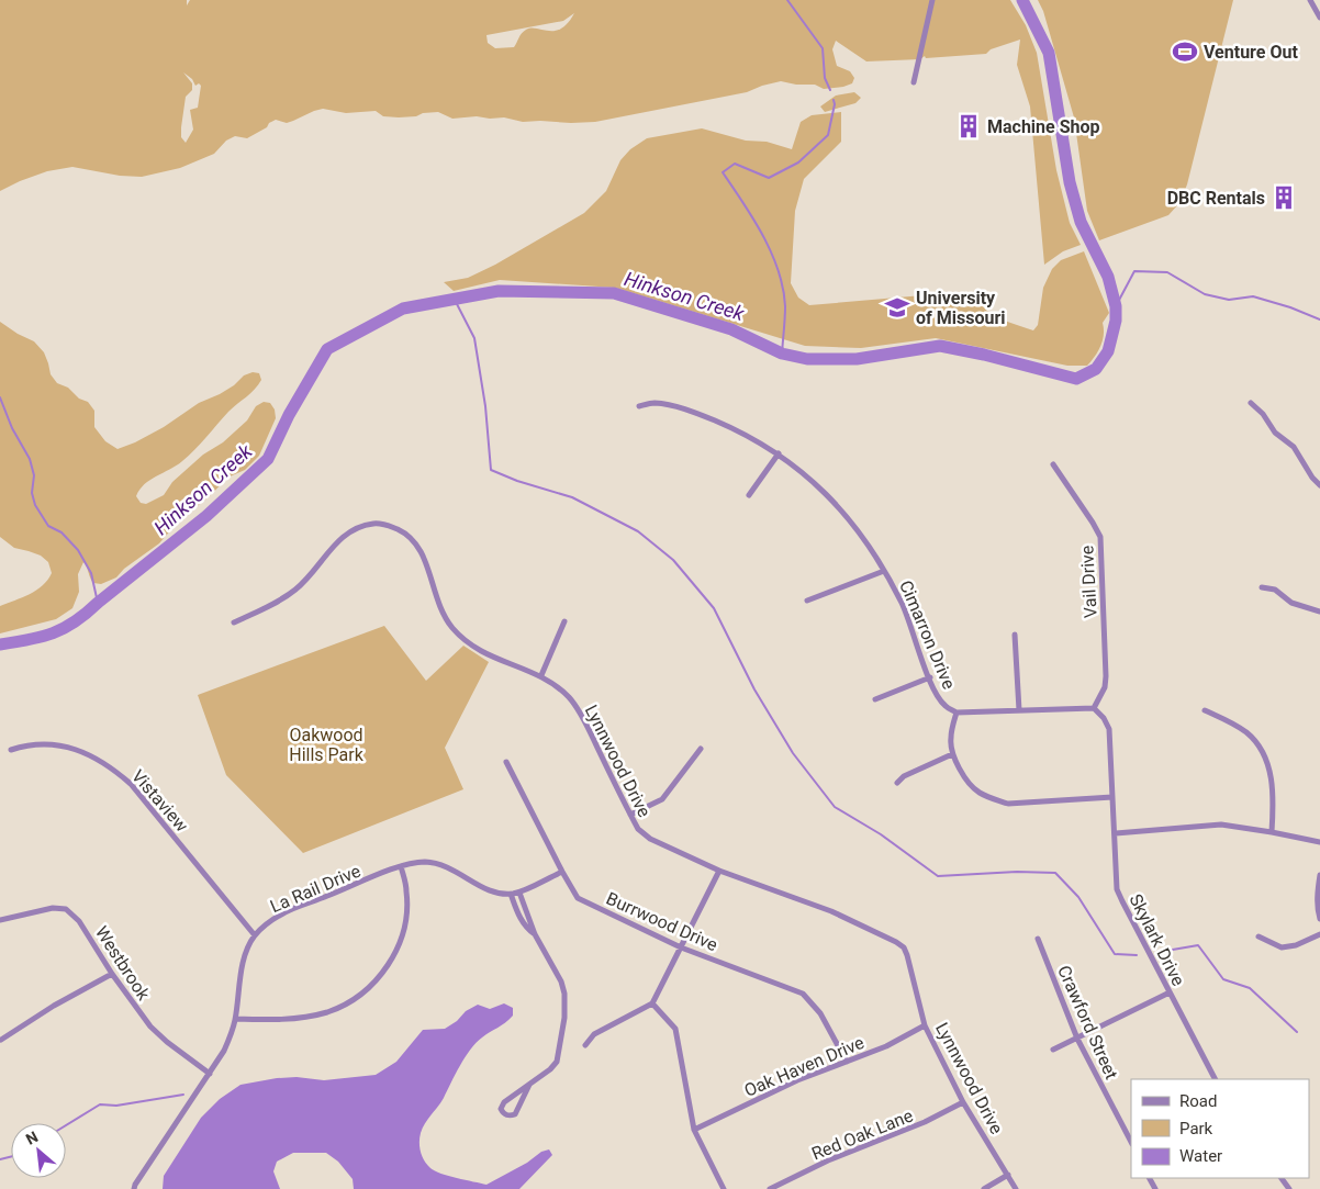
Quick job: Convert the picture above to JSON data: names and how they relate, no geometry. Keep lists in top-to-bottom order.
{
  "streets": {
    "street": [
      "Vail Drive",
      "Cimarron Drive",
      "Lynnwood Drive",
      "Vistaview",
      "La Rail Drive",
      "Burrwood Drive",
      "Skylark Drive",
      "Westbrook",
      "Crawford Street",
      "Oak Haven Drive",
      "Red Oak Lane"
    ]
  },
  "crossings": [
    ["Vail Drive", "Cimarron Drive"],
    ["Vail Drive", "Skylark Drive"],
    ["Cimarron Drive", "Skylark Drive"],
    ["Lynnwood Drive", "Oak Haven Drive"],
    ["Lynnwood Drive", "Red Oak Lane"],
    ["Vistaview", "La Rail Drive"],
    ["La Rail Drive", "Burrwood Drive"],
    ["La Rail Drive", "Westbrook"],
    ["Burrwood Drive", "Oak Haven Drive"]
  ],
  "water": ["Hinkson Creek"],
  "parks": ["Oakwood Hills Park"],
  "places": {
    "sports": ["Venture Out"],
    "building": ["Machine Shop", "DBC Rentals"],
    "school or university": ["University of Missouri"]
  },
  "legend": ["Road", "Park", "Water"],
  "north": "top left"
}
